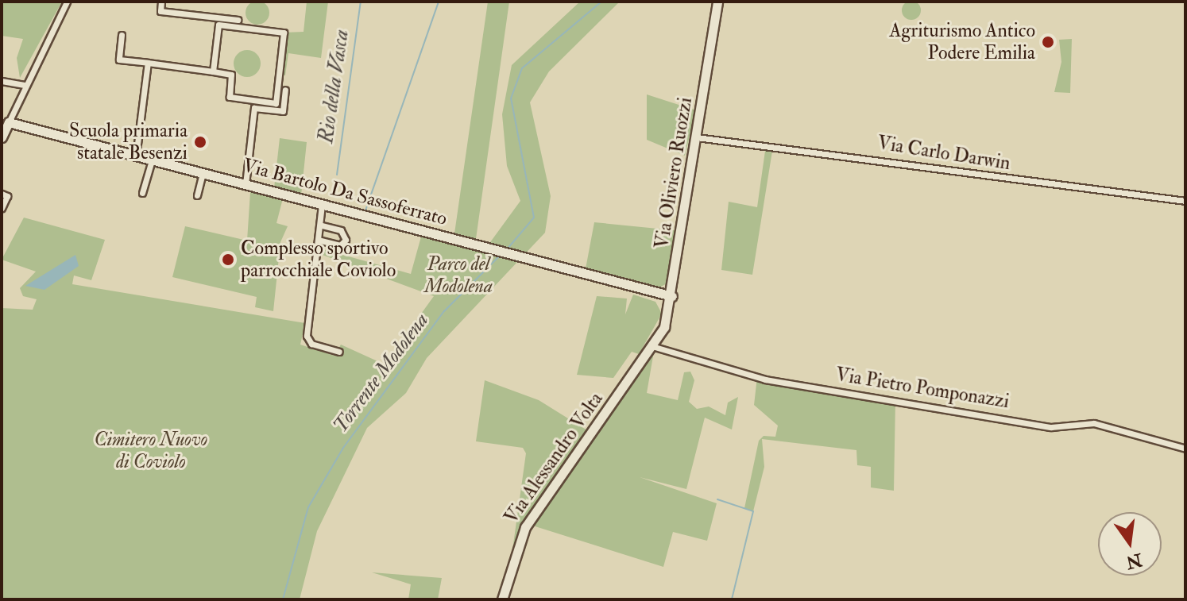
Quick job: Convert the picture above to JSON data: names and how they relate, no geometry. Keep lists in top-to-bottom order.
{
  "streets": {
    "street": [
      "Via Carlo Darwin",
      "Via Oliviero Ruozzi",
      "Via Bartolo Da Sassoferrato",
      "Via Pietro Pomponazzi",
      "Via Alessandro Volta"
    ]
  },
  "crossings": [
    ["Via Carlo Darwin", "Via Oliviero Ruozzi"],
    ["Via Oliviero Ruozzi", "Via Bartolo Da Sassoferrato"],
    ["Via Oliviero Ruozzi", "Via Pietro Pomponazzi"],
    ["Via Oliviero Ruozzi", "Via Alessandro Volta"],
    ["Via Pietro Pomponazzi", "Via Alessandro Volta"]
  ],
  "water": ["Rio della Vasca", "Torrente Modolena"],
  "parks": ["Parco del Modolena", "Cimitero Nuovo di Coviolo"],
  "places": ["Agriturismo Antico Podere Emilia", "Scuola primaria statale Besenzi", "Complesso sportivo parrocchiale Coviolo"],
  "north": "bottom"
}
